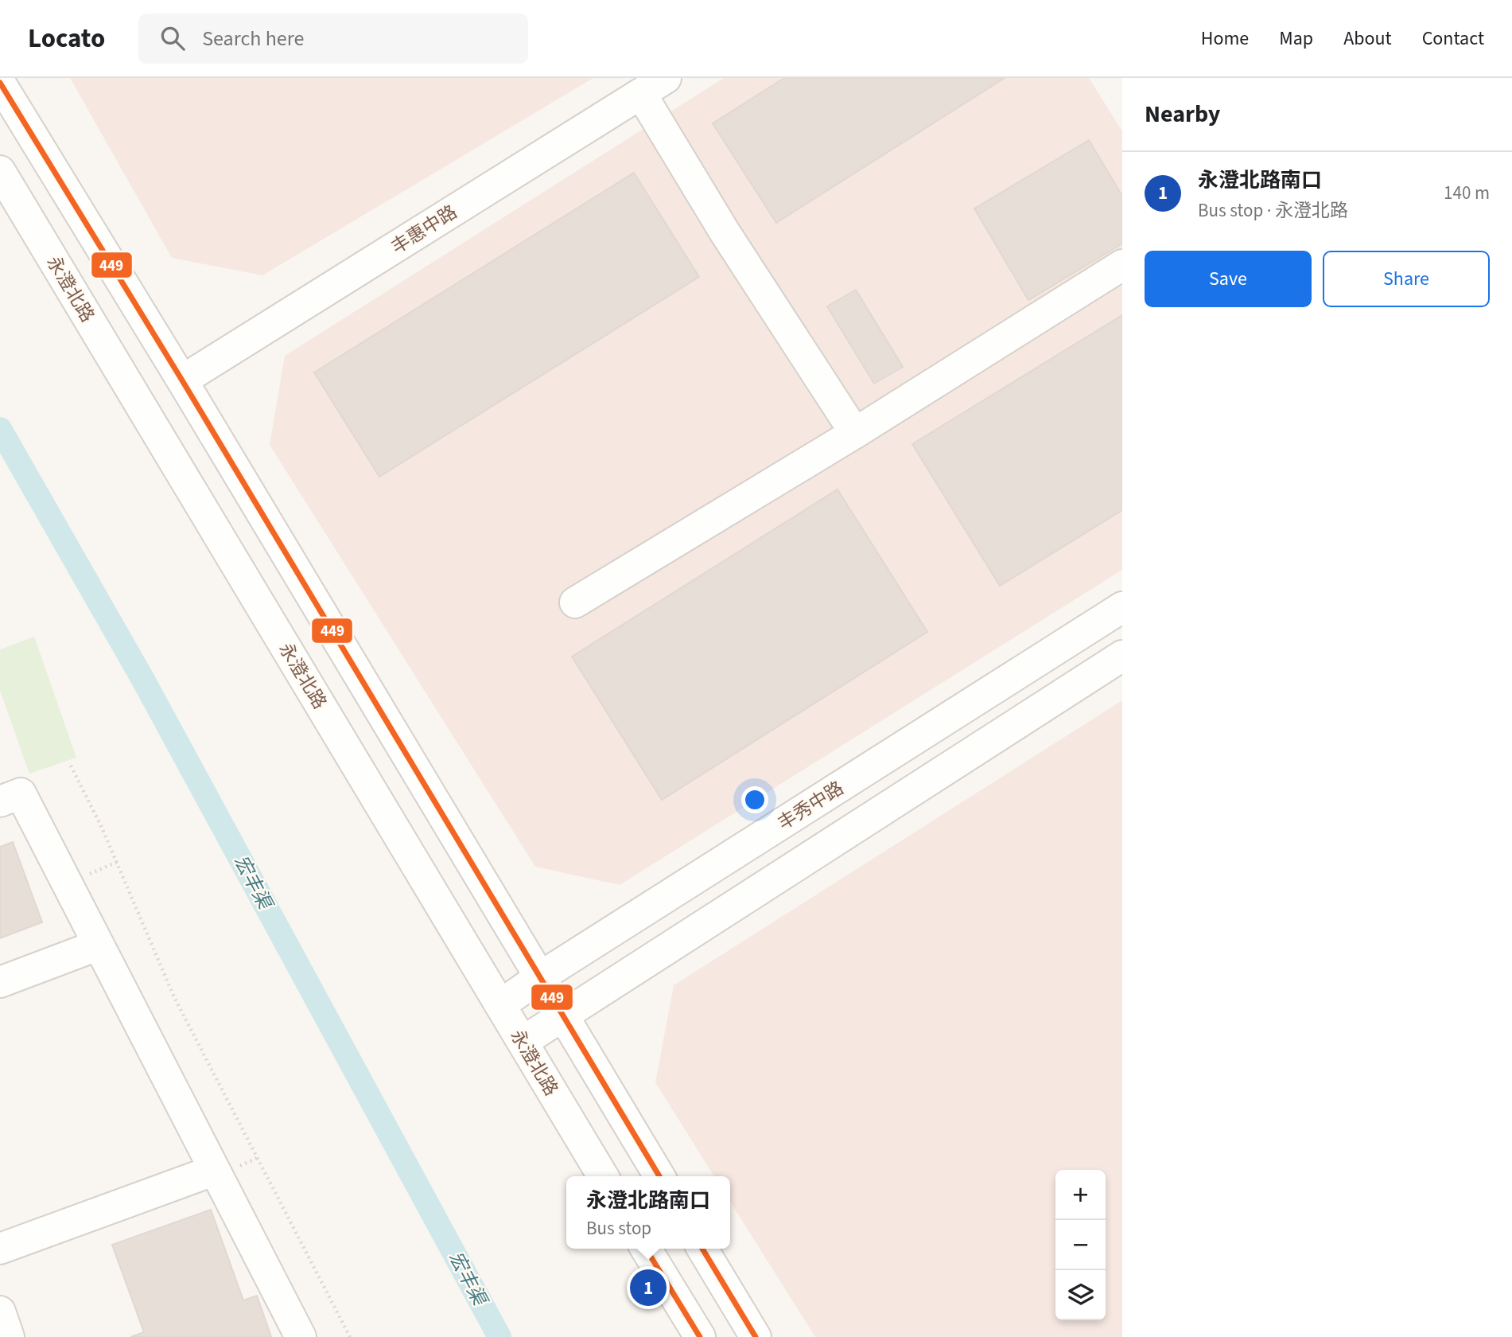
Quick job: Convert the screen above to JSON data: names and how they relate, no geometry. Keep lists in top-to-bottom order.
{
  "streets": {
    "street": ["丰惠中路", "永澄北路", "丰秀中路"]
  },
  "crossings": [
    ["永澄北路", "丰秀中路"]
  ],
  "water": ["宏丰渠"],
  "lines": ["transit line 449"],
  "page": {
    "header": "Locato",
    "search": "Search here",
    "nav": [
      "Home",
      "Map",
      "About",
      "Contact"
    ],
    "heading": "Nearby",
    "list": [
      {
        "mark": "1",
        "name": "永澄北路南口",
        "note": "Bus stop · 永澄北路",
        "value": "140 m"
      }
    ],
    "buttons": ["Save", "Share"],
    "map_buttons": ["+", "−"],
    "popup": ["永澄北路南口", "Bus stop"],
    "pins": "1"
  }
}
